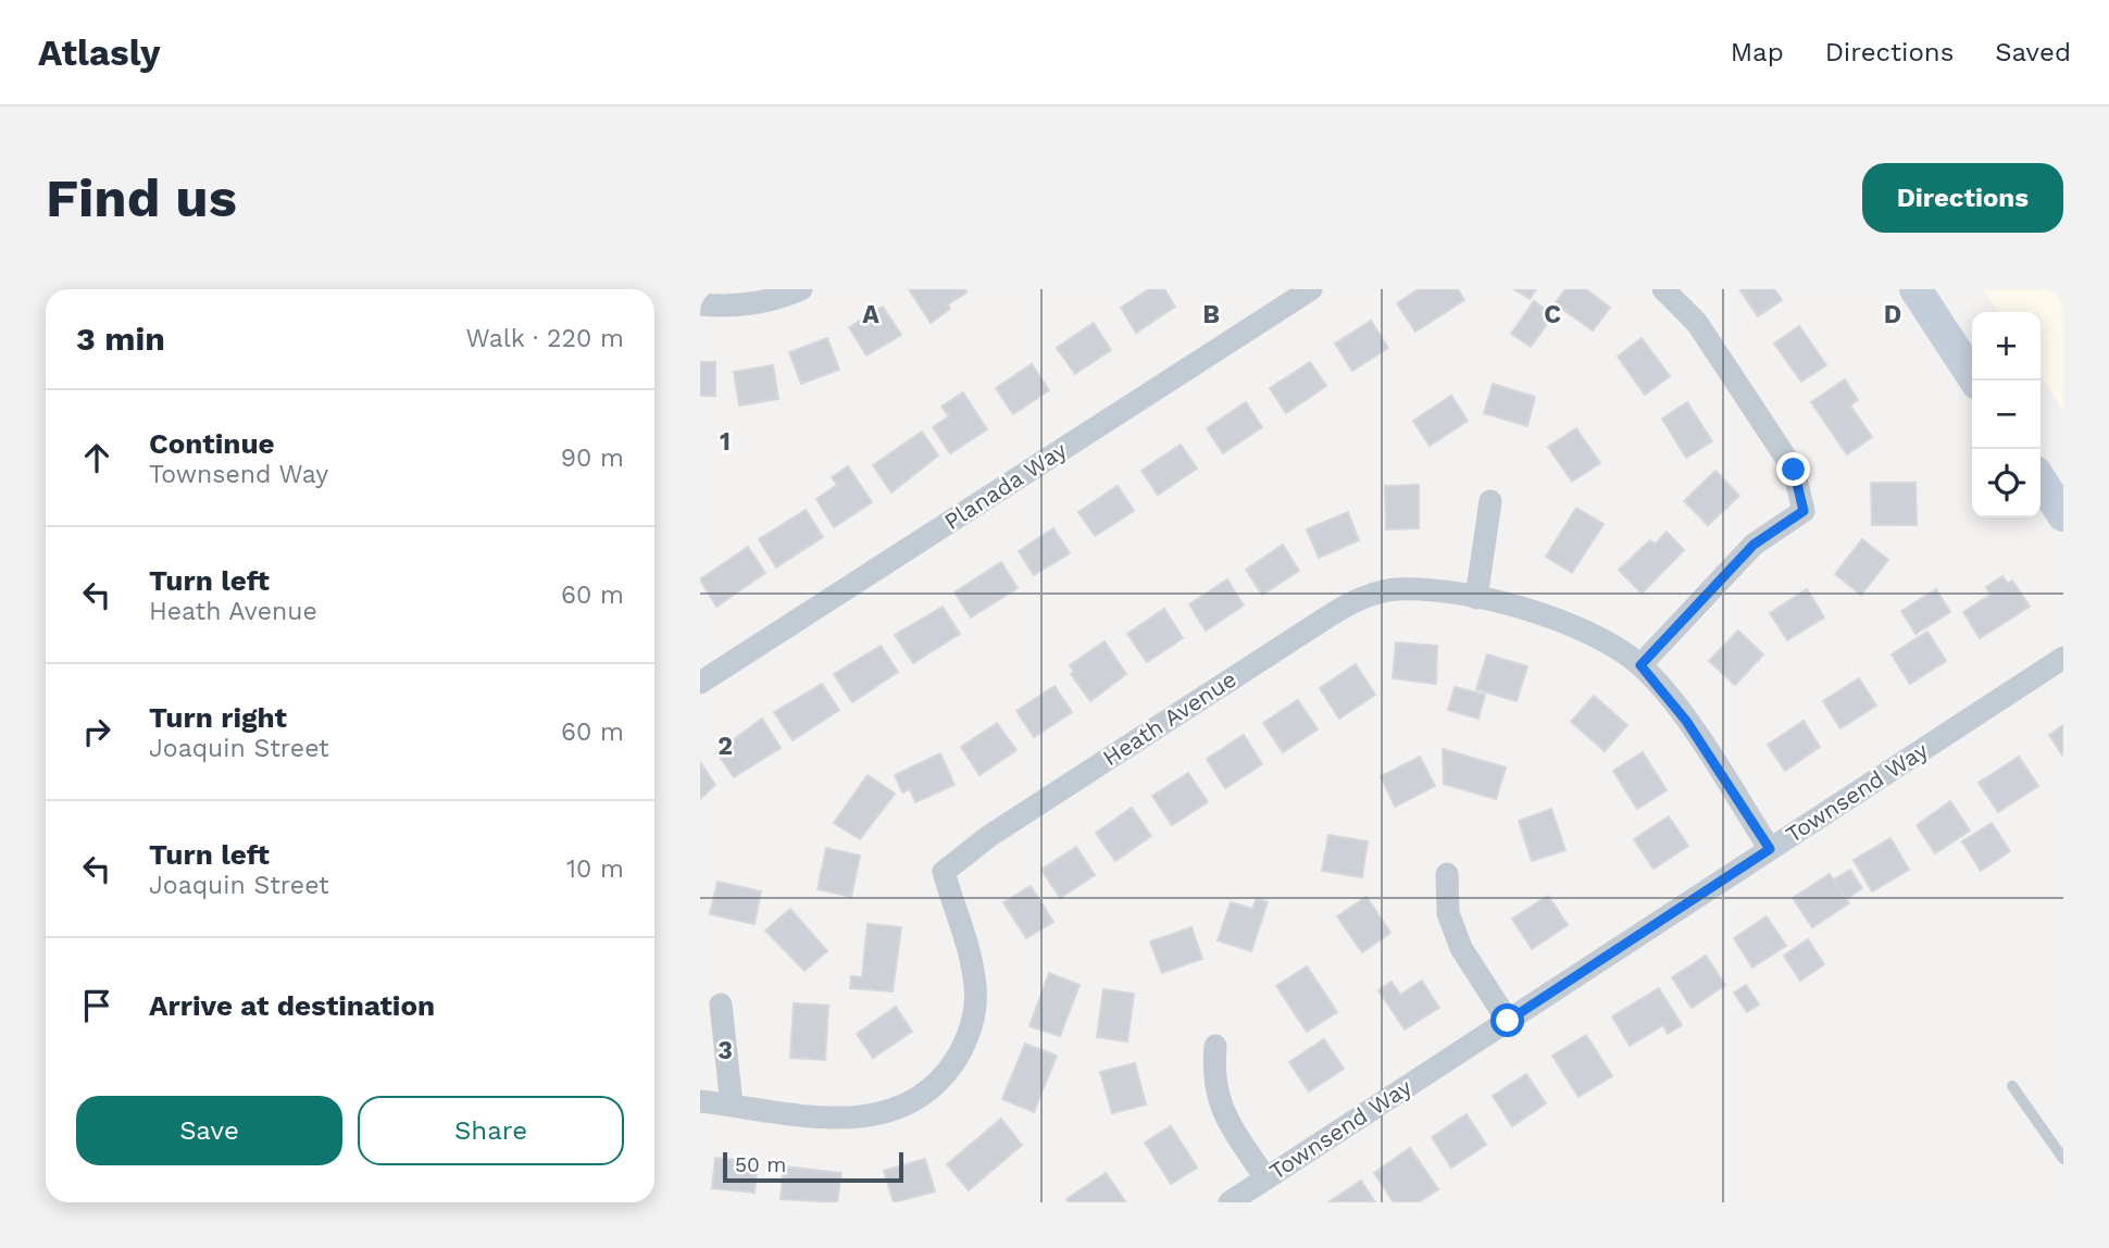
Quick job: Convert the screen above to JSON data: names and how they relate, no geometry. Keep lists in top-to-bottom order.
{
  "streets": {
    "street": ["Planada Way", "Heath Avenue", "Townsend Way"]
  },
  "crossings": [
    ["Heath Avenue", "Townsend Way"]
  ],
  "scale_bar": "50 m",
  "page": {
    "header": "Atlasly",
    "nav": ["Map", "Directions", "Saved"],
    "buttons": [
      "Directions",
      ["Save", "Share"]
    ],
    "title": "Find us",
    "heading": ["3 min", "Walk · 220 m"],
    "map_buttons": ["+", "−"],
    "list": [
      ["Continue", "Townsend Way", "90 m"],
      ["Turn left", "Heath Avenue", "60 m"],
      ["Turn right", "Joaquin Street", "60 m"],
      ["Turn left", "Joaquin Street", "10 m"],
      "Arrive at destination"
    ],
    "scale": "50 m"
  },
  "grid": {
    "columns": [
      "A",
      "B",
      "C",
      "D"
    ],
    "rows": ["1", "2", "3"]
  }
}
